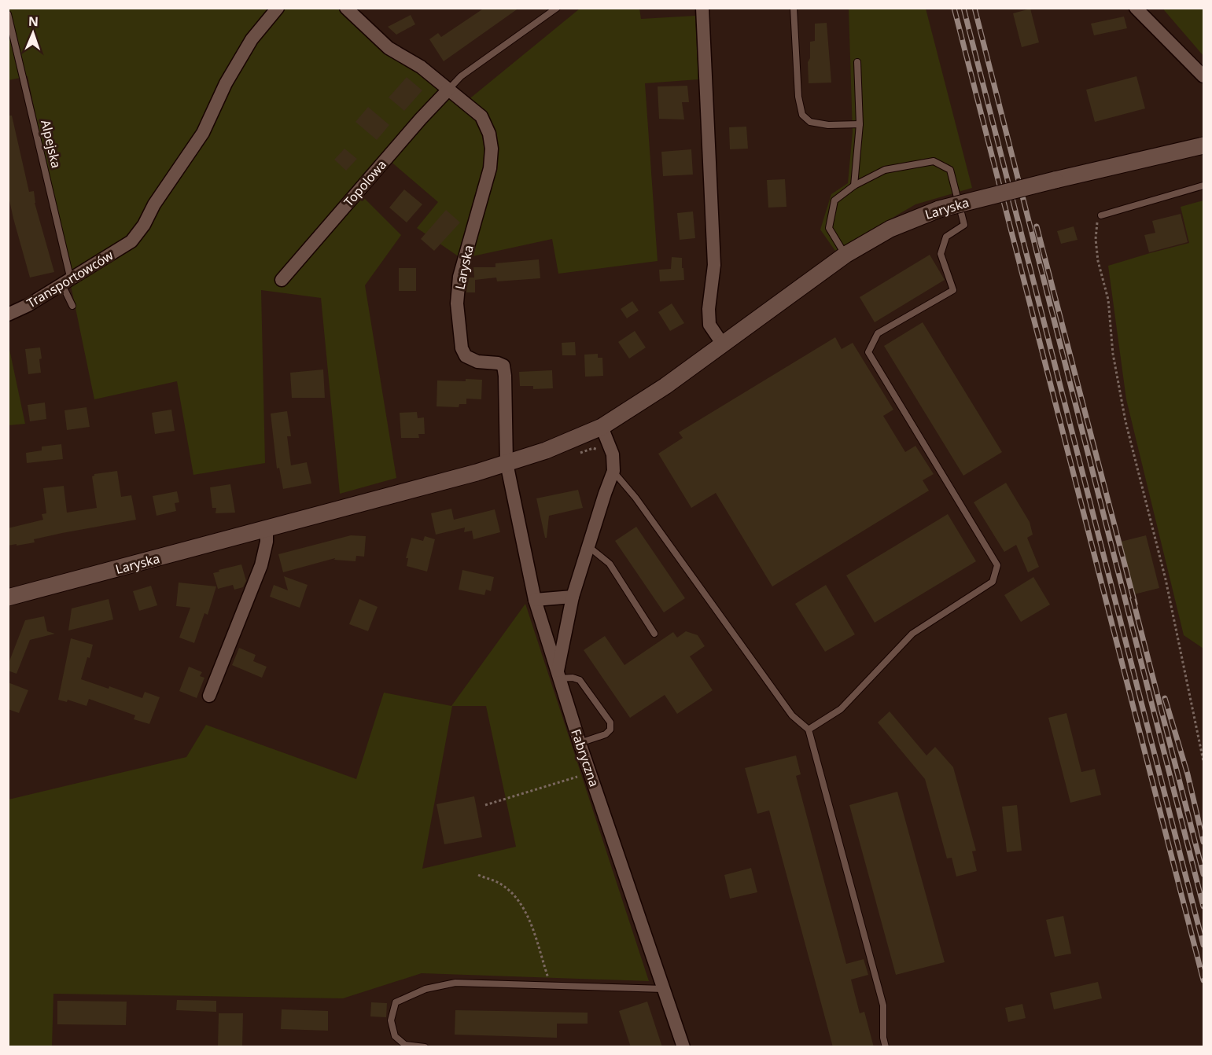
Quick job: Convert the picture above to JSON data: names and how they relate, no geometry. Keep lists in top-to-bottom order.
{
  "streets": {
    "street": [
      "Topolowa",
      "Laryska",
      "Transportowców",
      "Fabryczna"
    ],
    "lane": ["Alpejska"]
  },
  "crossings": [
    ["Alpejska", "Transportowców"],
    ["Topolowa", "Laryska"],
    ["Laryska", "Fabryczna"]
  ],
  "north": "top"
}
